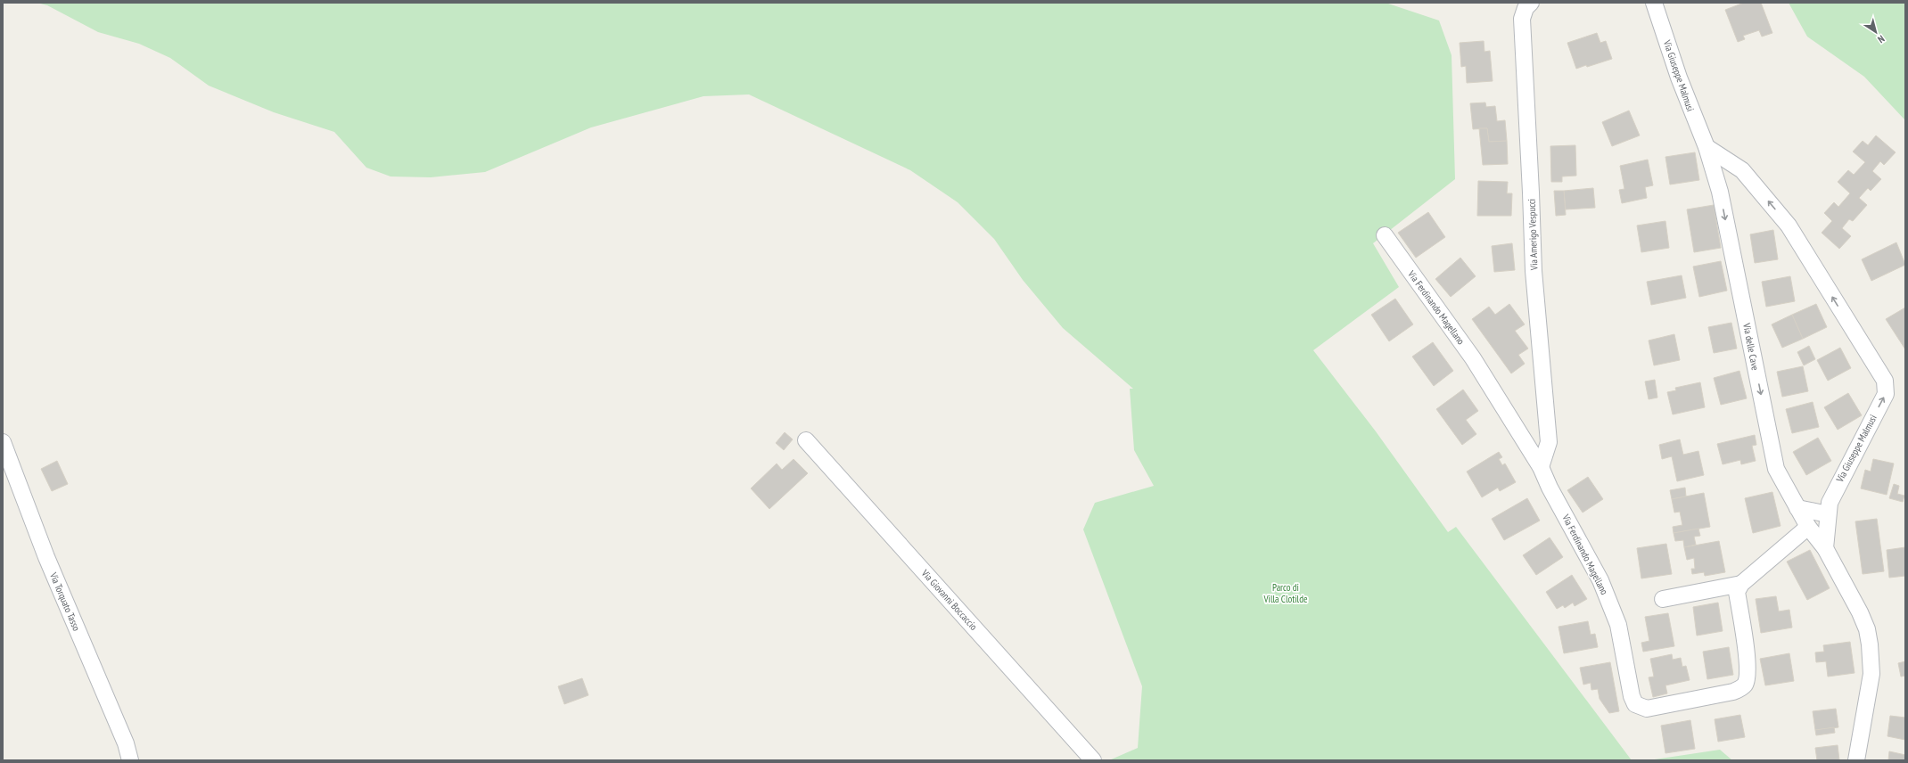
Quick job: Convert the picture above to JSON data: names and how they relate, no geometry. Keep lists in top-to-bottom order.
{
  "streets": {
    "street": [
      "Via Giuseppe Malmusi",
      "Via Amerigo Vespucci",
      "Via Ferdinando Magellano",
      "Via delle Cave",
      "Via Giovanni Boccaccio",
      "Via Torquato Tasso"
    ]
  },
  "crossings": [
    ["Via Giuseppe Malmusi", "Via delle Cave"],
    ["Via Amerigo Vespucci", "Via Ferdinando Magellano"]
  ],
  "one_way": ["Via Giuseppe Malmusi", "Via delle Cave"],
  "parks": ["Parco di Villa Clotilde"],
  "north": "bottom right"
}
